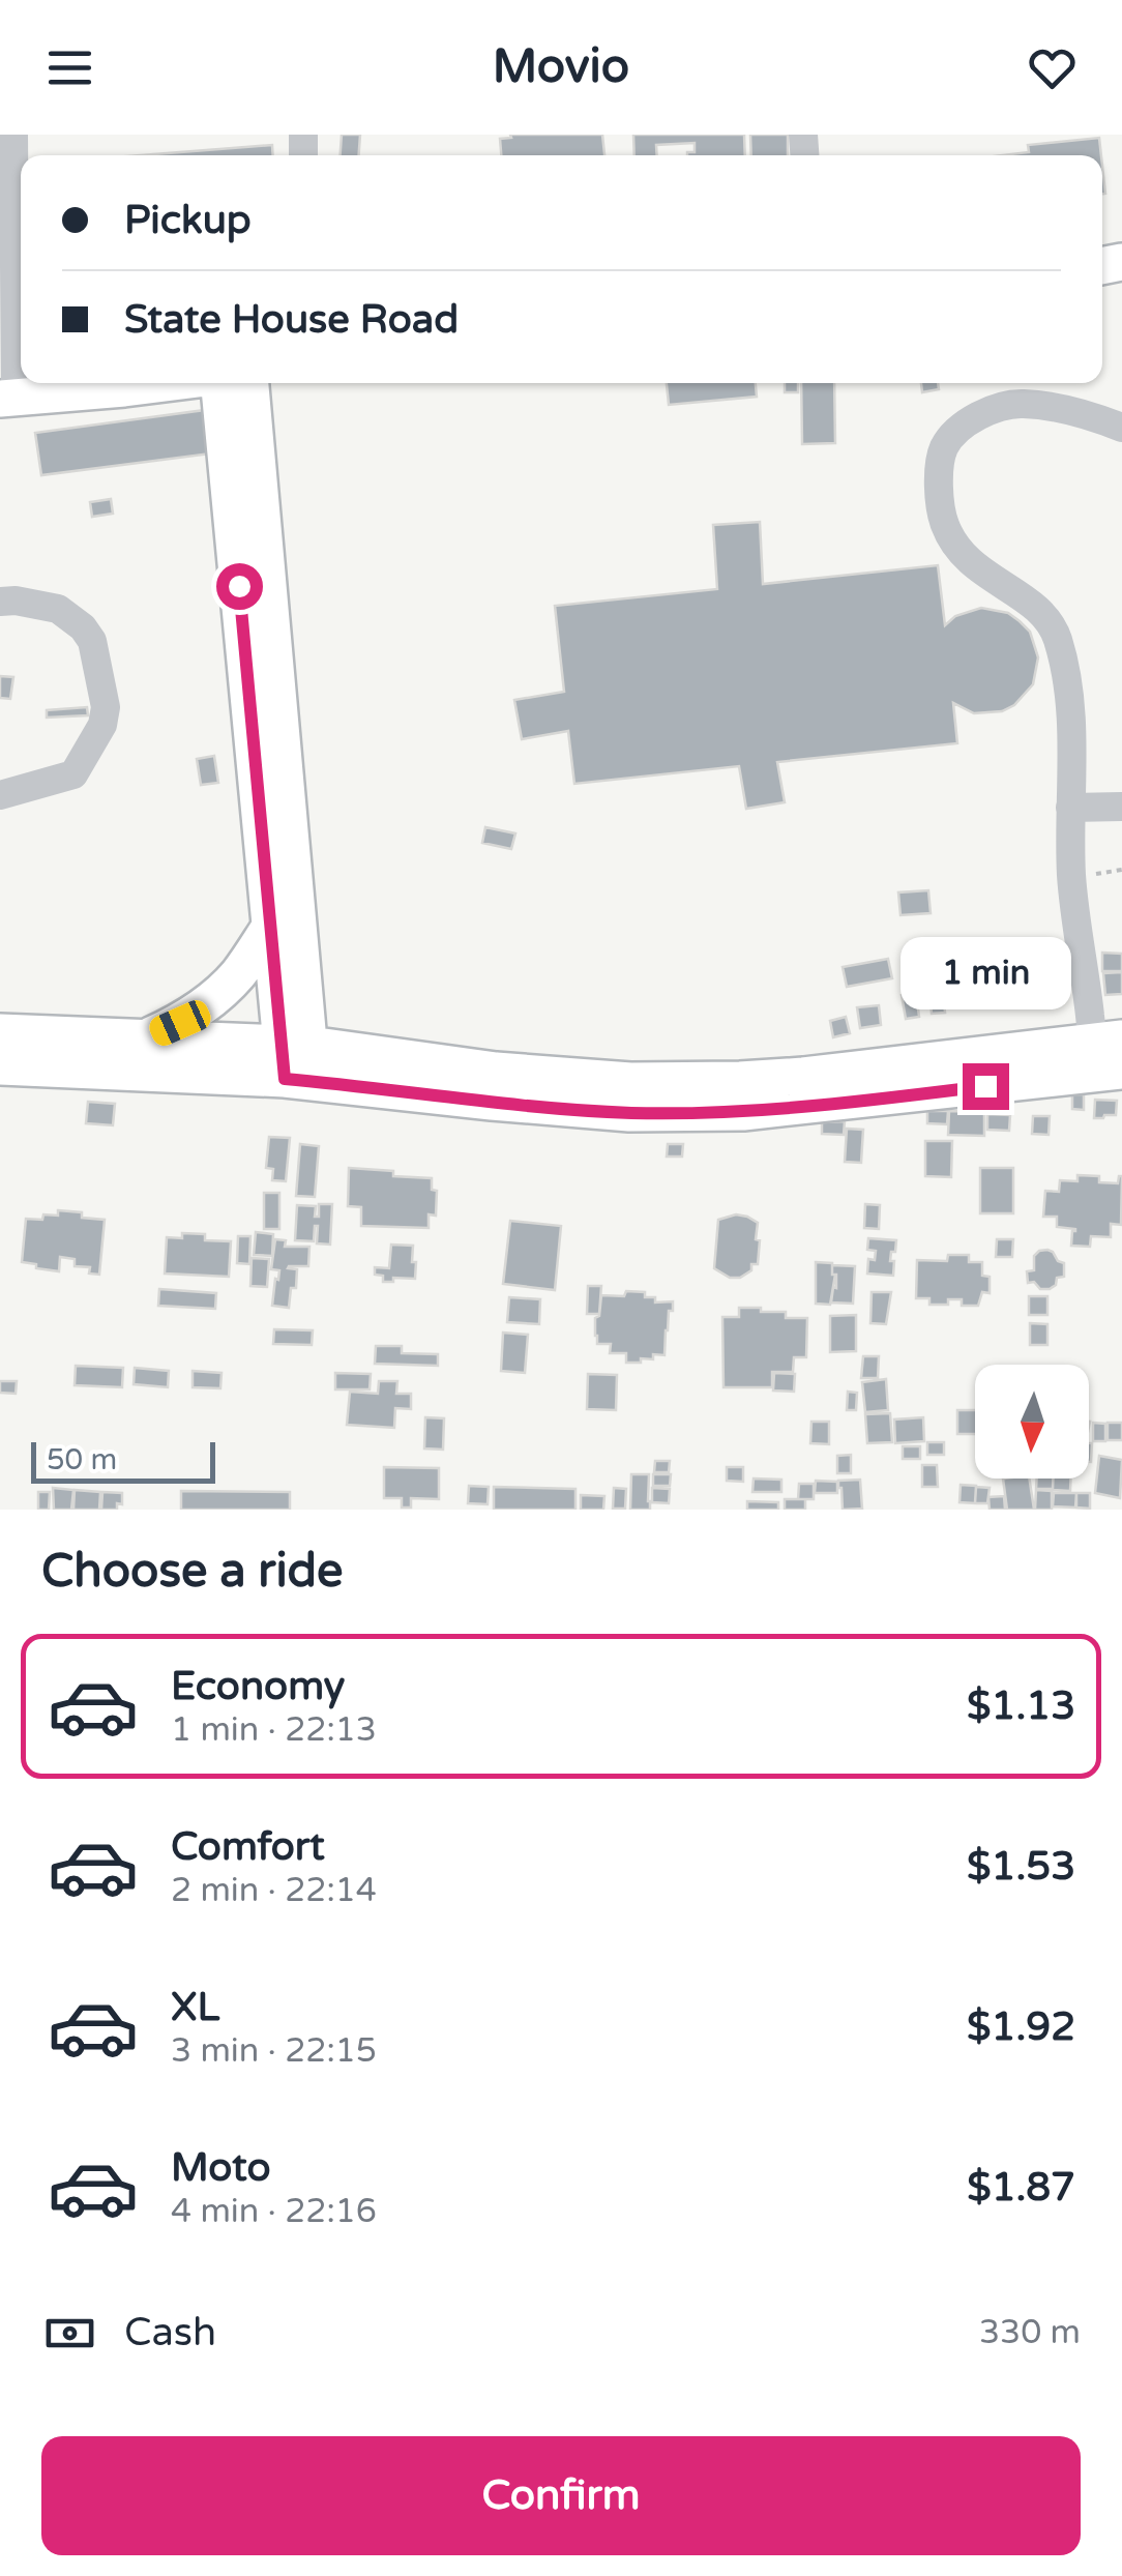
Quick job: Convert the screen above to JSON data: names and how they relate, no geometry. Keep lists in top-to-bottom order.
{
  "scale_bar": "50 m",
  "north": "bottom",
  "page": {
    "header": "Movio",
    "banner": ["Pickup", "State House Road"],
    "bubble": "1 min",
    "scale": "50 m",
    "heading": "Choose a ride",
    "list": [
      {
        "name": "Economy",
        "note": "1 min · 22:13",
        "value": "$1.13"
      },
      {
        "name": "Comfort",
        "note": "2 min · 22:14",
        "value": "$1.53"
      },
      {
        "name": "XL",
        "note": "3 min · 22:15",
        "value": "$1.92"
      },
      {
        "name": "Moto",
        "note": "4 min · 22:16",
        "value": "$1.87"
      }
    ],
    "pay": ["Cash", "330 m"],
    "buttons": "Confirm"
  }
}
